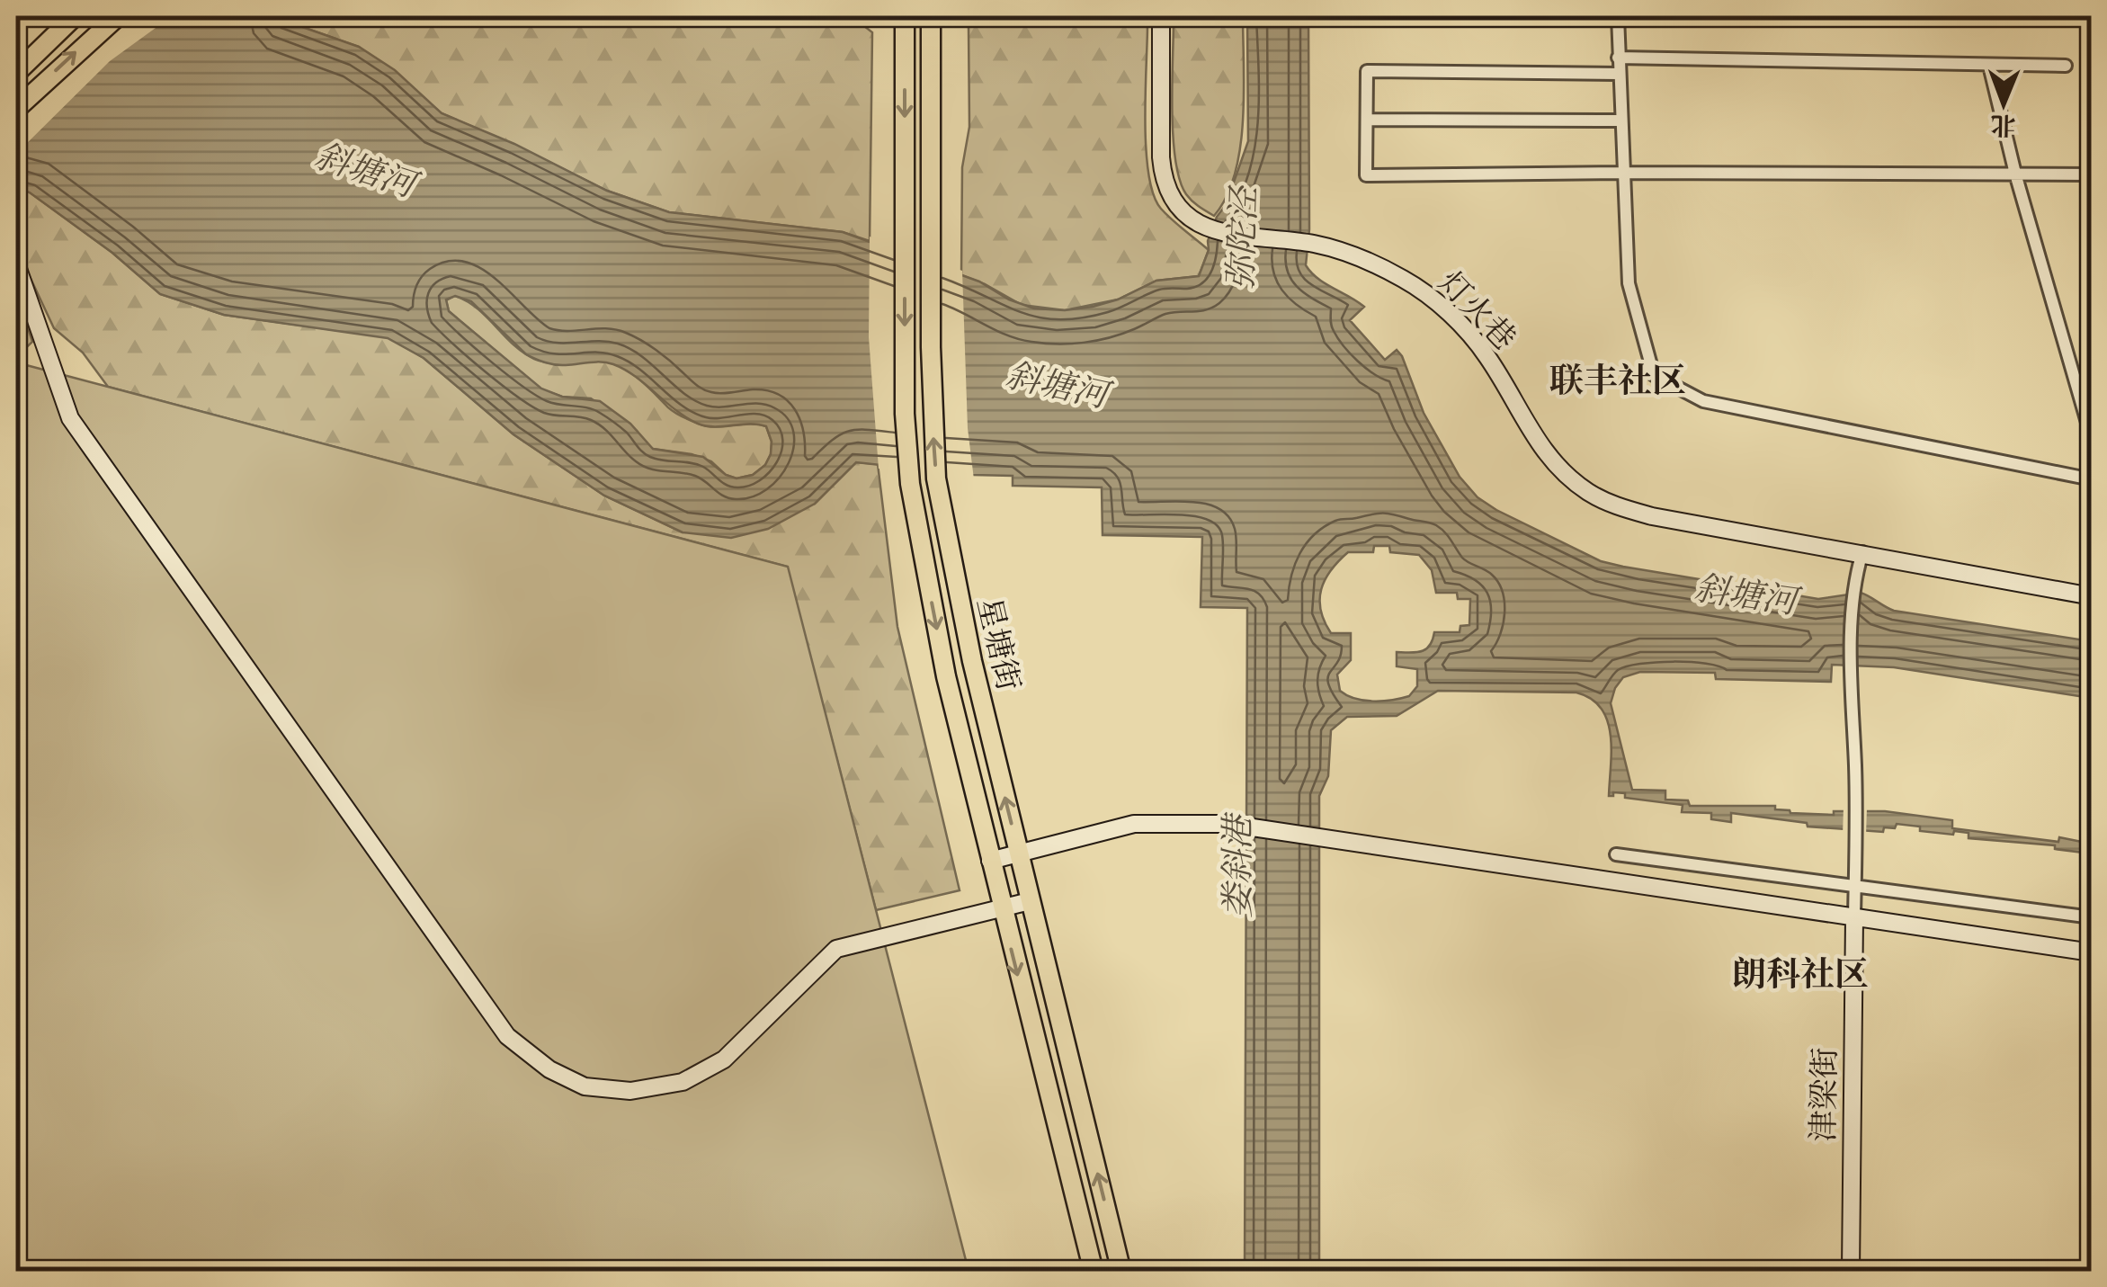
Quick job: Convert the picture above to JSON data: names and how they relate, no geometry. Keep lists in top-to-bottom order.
{
  "streets": {
    "main road": ["星塘街"],
    "street": ["灯火巷", "津梁街"]
  },
  "districts": ["联丰社区", "朗科社区"],
  "water": ["斜塘河", "弥陀泾", "娄斜港"],
  "north": "bottom"
}
